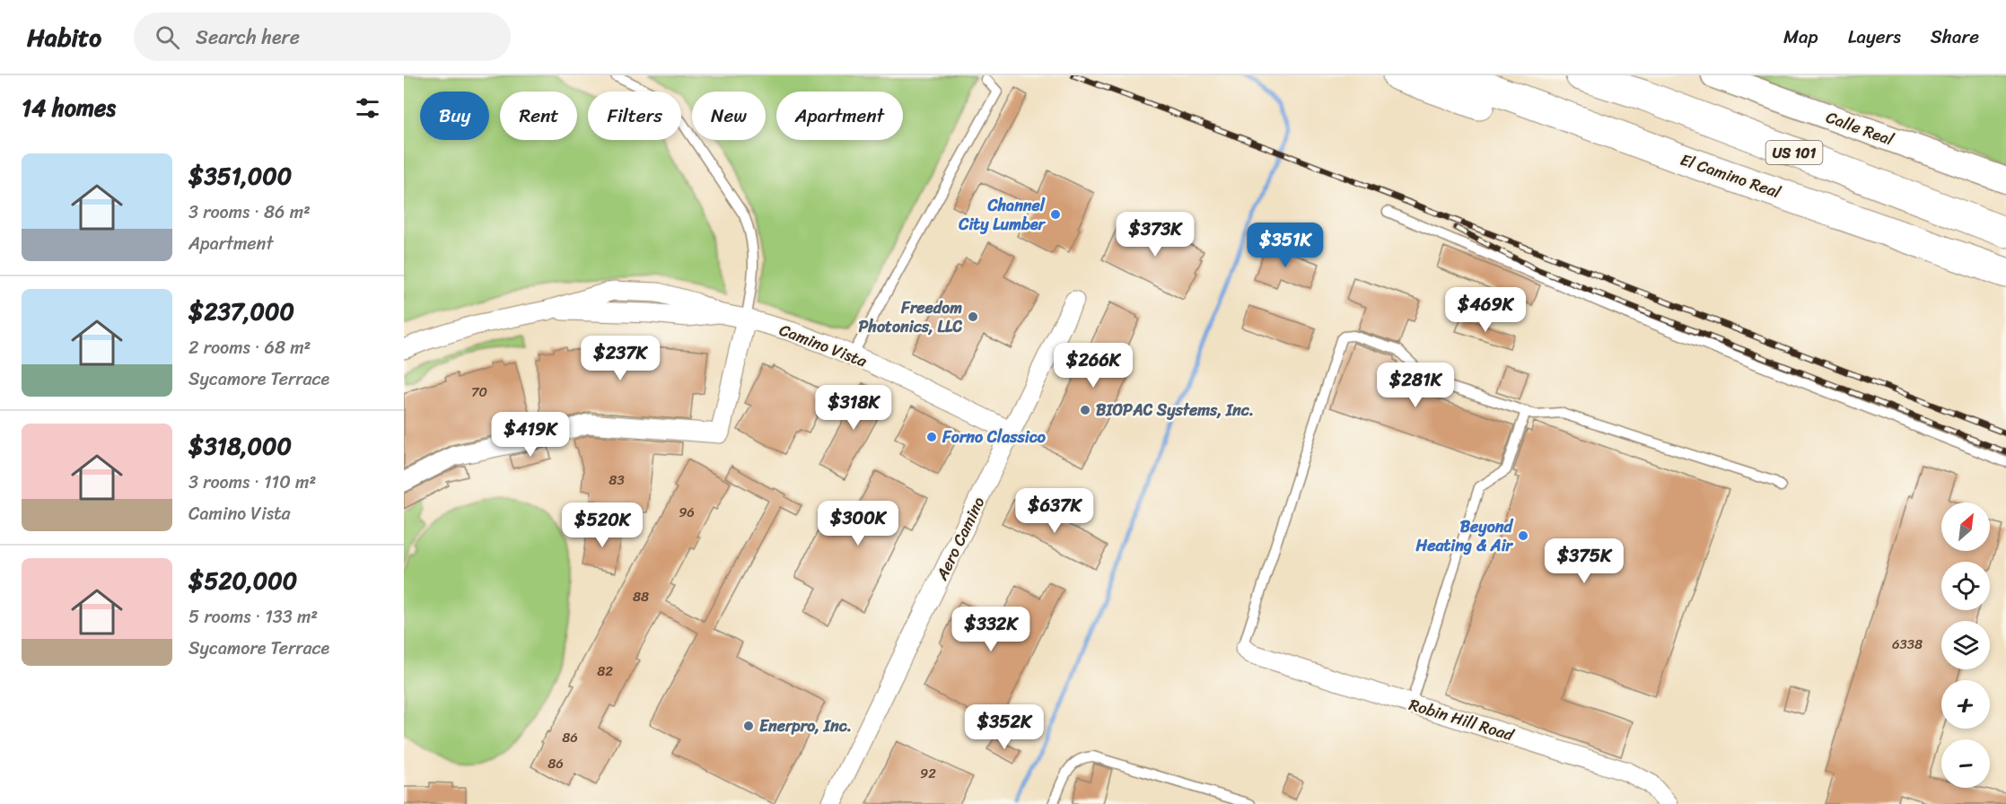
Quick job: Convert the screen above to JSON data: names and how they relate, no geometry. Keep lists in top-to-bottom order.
{
  "streets": {
    "highway": ["US 101", "El Camino Real"],
    "main road": ["Calle Real"],
    "street": ["Camino Vista", "Aero Camino", "Robin Hill Road"]
  },
  "crossings": [
    ["Camino Vista", "Aero Camino"]
  ],
  "places": [
    "Channel City Lumber",
    "Freedom Photonics, LLC",
    "BIOPAC Systems, Inc.",
    "Forno Classico",
    "Beyond Heating & Air",
    "Enerpro, Inc."
  ],
  "house_numbers": [
    "70",
    "83",
    "96",
    "88",
    "6338",
    "82",
    "86",
    "86",
    "92"
  ],
  "north": "top right",
  "page": {
    "header": "Habito",
    "search": "Search here",
    "nav": ["Map", "Layers", "Share"],
    "heading": "14 homes",
    "chip": [
      "Buy",
      "Rent",
      "Filters",
      "New",
      "Apartment"
    ],
    "list": [
      {
        "name": "$351,000",
        "note": "3 rooms · 86 m² · Apartment"
      },
      {
        "name": "$237,000",
        "note": "2 rooms · 68 m² · Sycamore Terrace"
      },
      {
        "name": "$318,000",
        "note": "3 rooms · 110 m² · Camino Vista"
      },
      {
        "name": "$520,000",
        "note": "5 rooms · 133 m² · Sycamore Terrace"
      }
    ],
    "price": [
      "$373K",
      "$351K",
      "$469K",
      "$237K",
      "$266K",
      "$281K",
      "$318K",
      "$419K",
      "$637K",
      "$300K",
      "$520K",
      "$375K",
      "$332K",
      "$352K"
    ],
    "map_buttons": ["+", "−"]
  }
}
